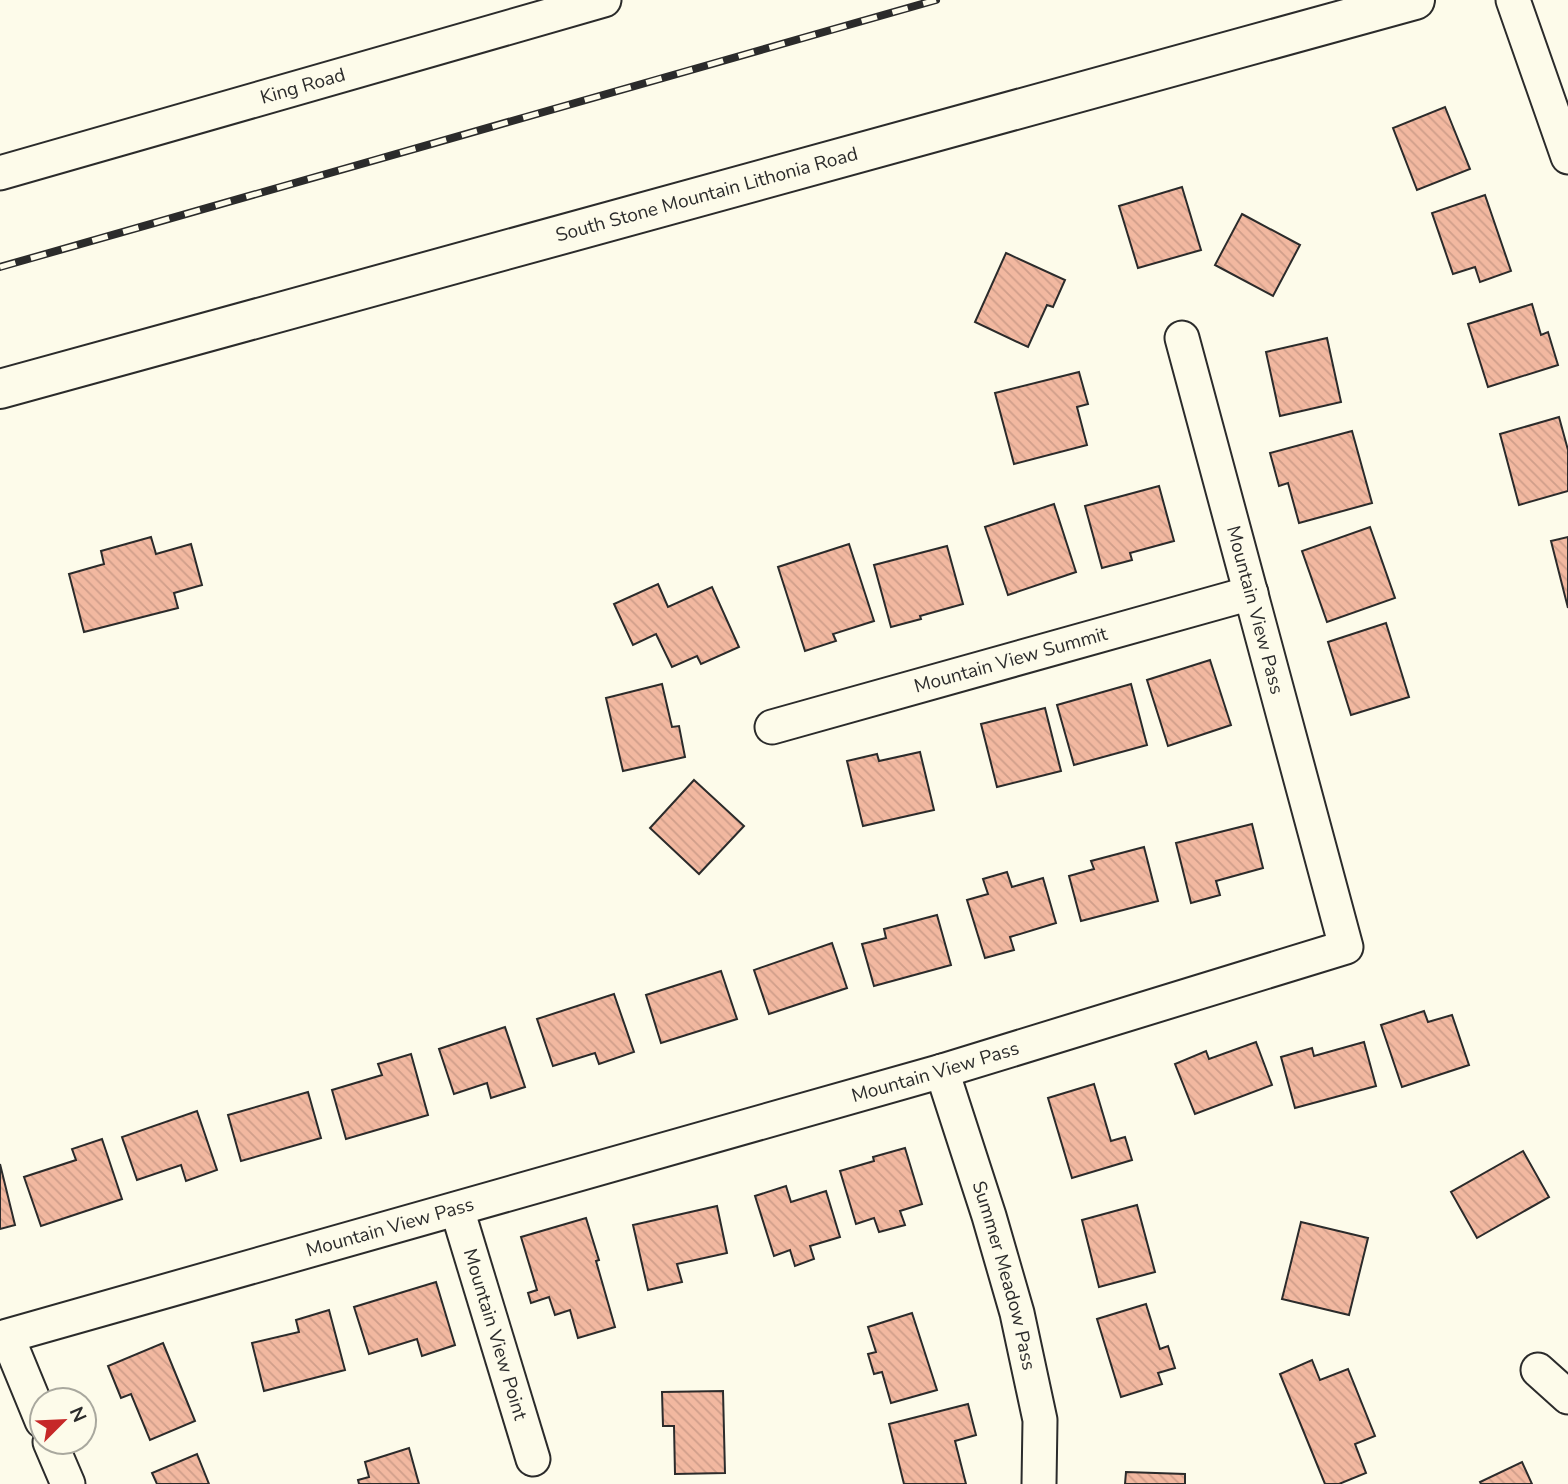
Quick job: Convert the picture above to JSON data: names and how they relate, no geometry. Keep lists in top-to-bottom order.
{
  "streets": {
    "main road": ["South Stone Mountain Lithonia Road"],
    "street": [
      "King Road",
      "Mountain View Pass",
      "Mountain View Summit",
      "Summer Meadow Pass",
      "Mountain View Point"
    ]
  },
  "crossings": [
    ["Mountain View Pass", "Mountain View Summit"],
    ["Mountain View Pass", "Summer Meadow Pass"],
    ["Mountain View Pass", "Mountain View Point"]
  ],
  "north": "top right"
}
